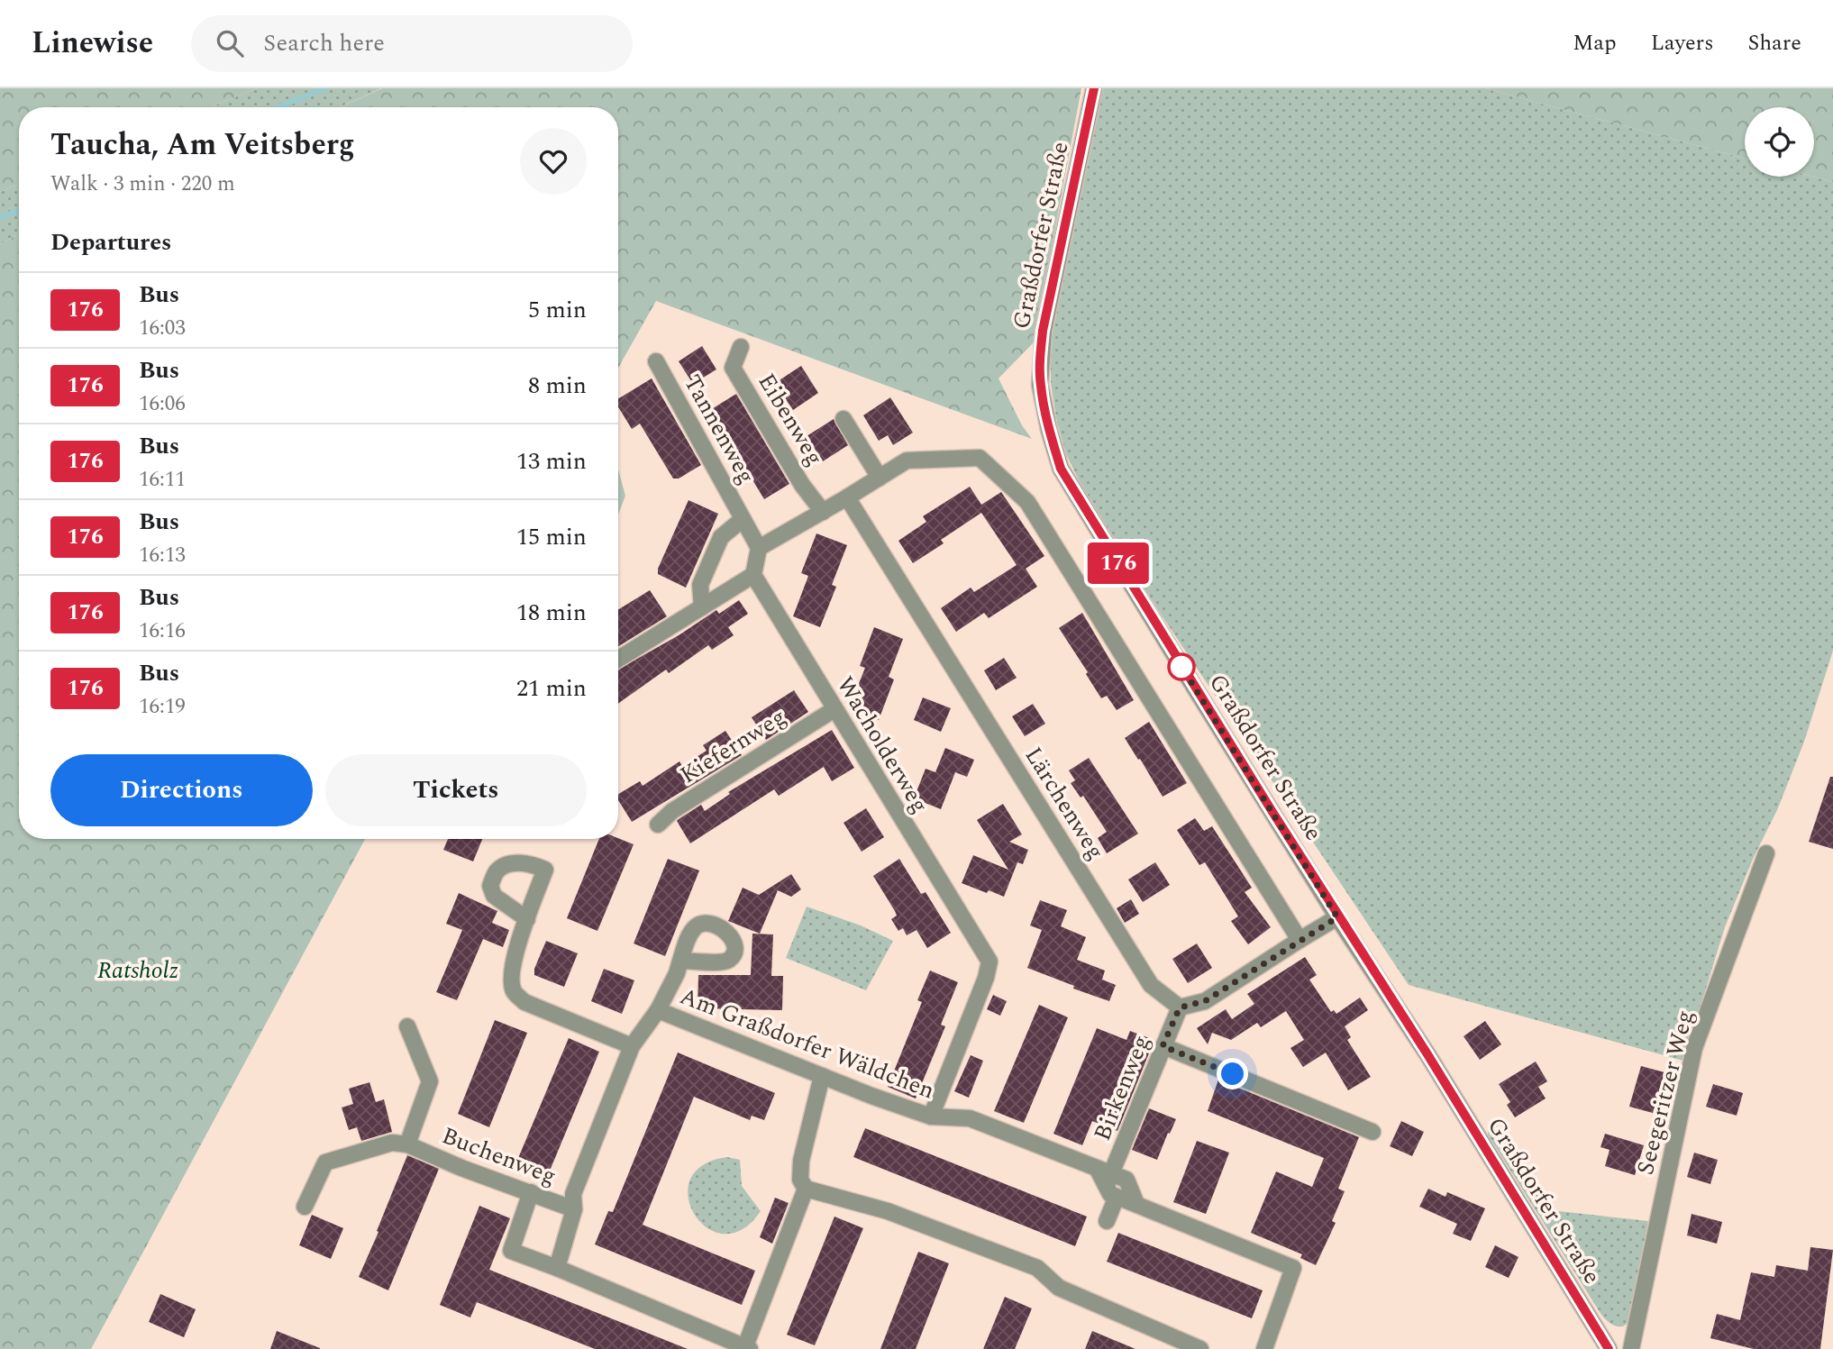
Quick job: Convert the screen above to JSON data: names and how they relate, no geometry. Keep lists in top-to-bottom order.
{
  "streets": {
    "street": [
      "Graßdorfer Straße",
      "Eibenweg",
      "Tannenweg",
      "Wacholderweg",
      "Kiefernweg",
      "Lärchenweg",
      "Am Graßdorfer Wäldchen",
      "Birkenweg",
      "Seegeritzer Weg",
      "Buchenweg"
    ]
  },
  "crossings": [
    ["Wacholderweg", "Kiefernweg"],
    ["Wacholderweg", "Am Graßdorfer Wäldchen"],
    ["Lärchenweg", "Birkenweg"],
    ["Am Graßdorfer Wäldchen", "Birkenweg"],
    ["Am Graßdorfer Wäldchen", "Buchenweg"]
  ],
  "parks": ["Ratsholz"],
  "lines": ["bus line 176"],
  "page": {
    "header": "Linewise",
    "search": "Search here",
    "nav": ["Map", "Layers", "Share"],
    "on_map": "176",
    "heading": [
      ["Taucha, Am Veitsberg", "Walk · 3 min · 220 m"],
      "Departures"
    ],
    "list": [
      {
        "mark": "176",
        "name": "Bus",
        "note": "16:03",
        "value": "5 min"
      },
      {
        "mark": "176",
        "name": "Bus",
        "note": "16:06",
        "value": "8 min"
      },
      {
        "mark": "176",
        "name": "Bus",
        "note": "16:11",
        "value": "13 min"
      },
      {
        "mark": "176",
        "name": "Bus",
        "note": "16:13",
        "value": "15 min"
      },
      {
        "mark": "176",
        "name": "Bus",
        "note": "16:16",
        "value": "18 min"
      },
      {
        "mark": "176",
        "name": "Bus",
        "note": "16:19",
        "value": "21 min"
      }
    ],
    "buttons": ["Directions", "Tickets"]
  }
}
